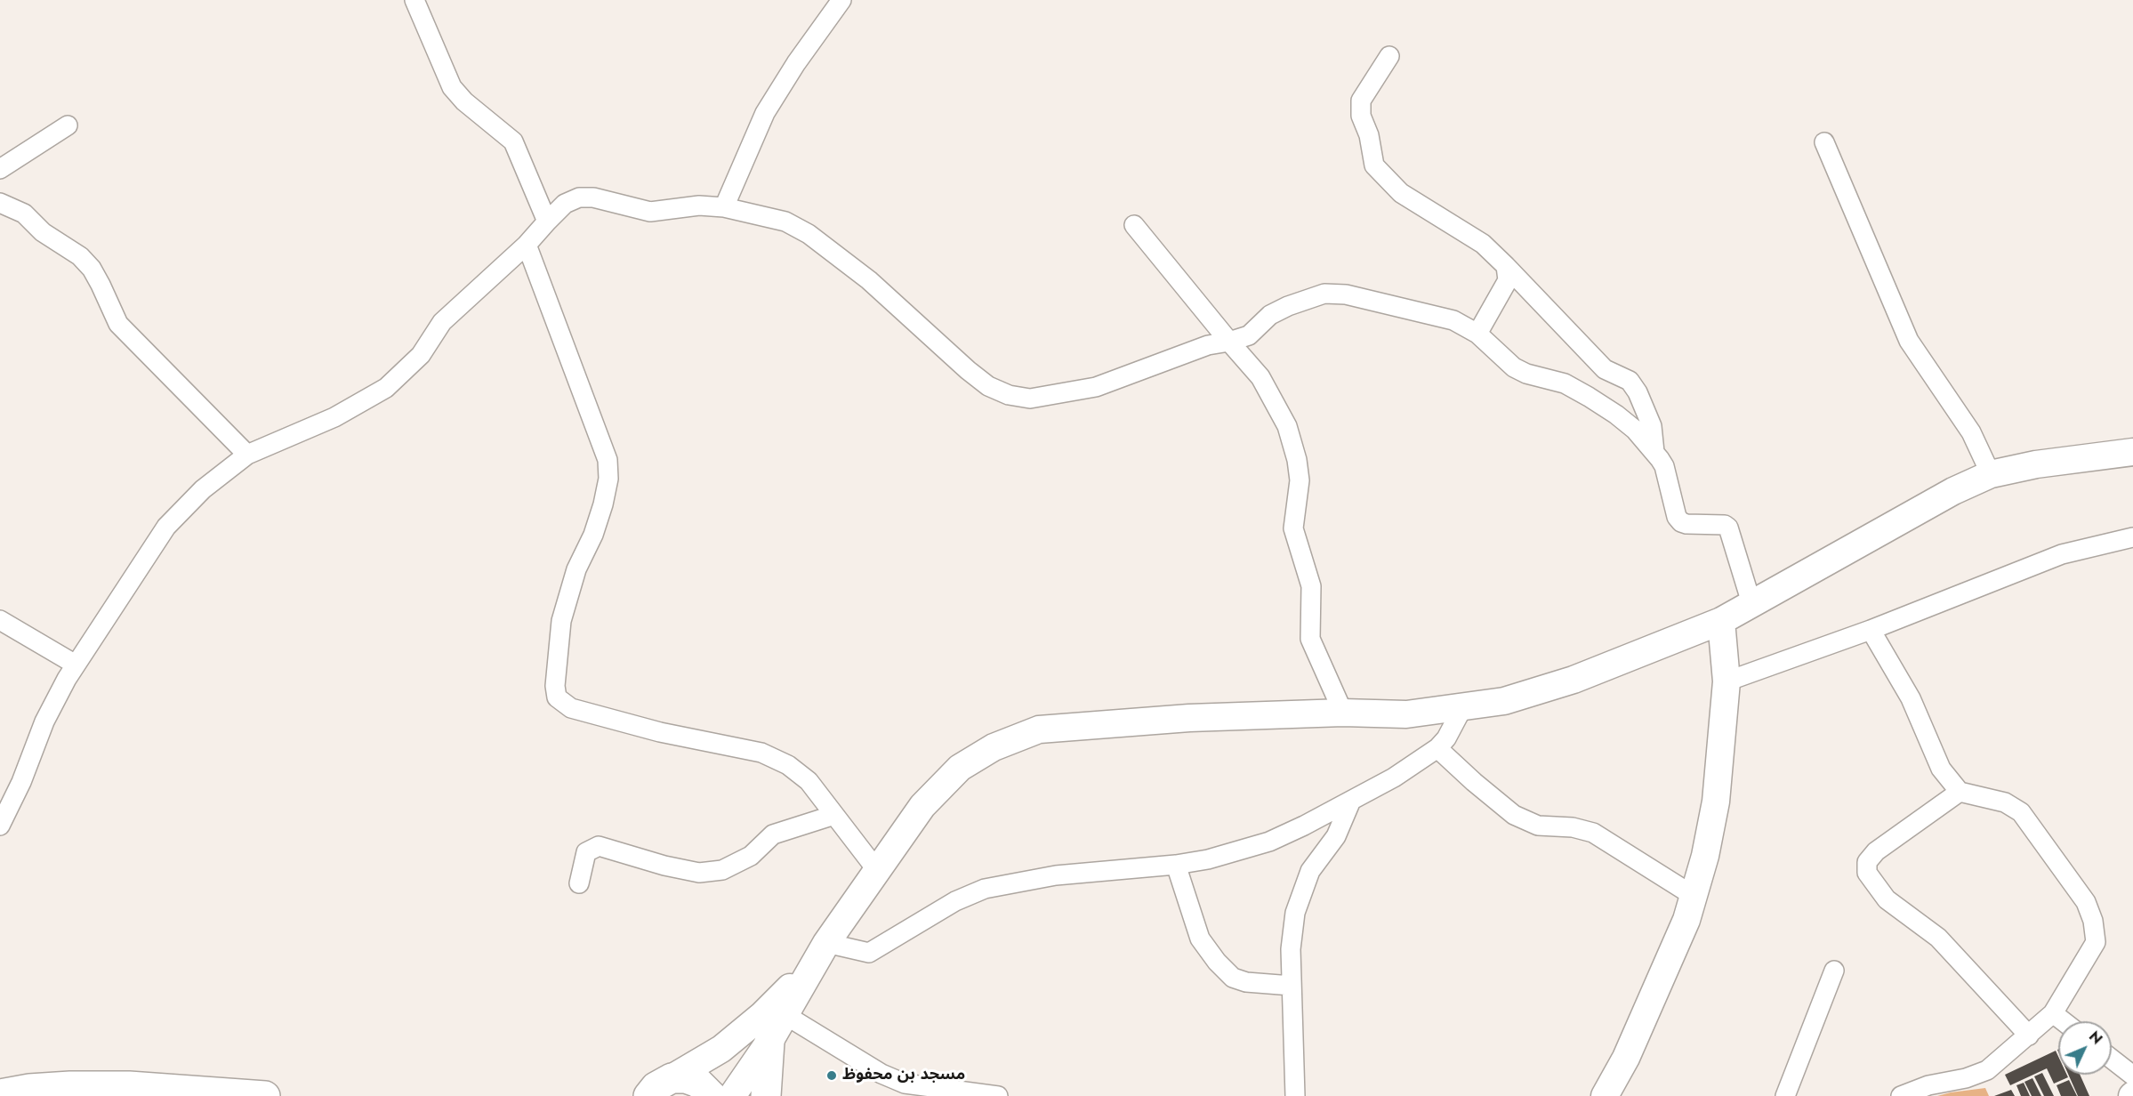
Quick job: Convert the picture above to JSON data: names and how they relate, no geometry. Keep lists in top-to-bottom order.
{
  "places": ["مسجد بن محفوظ"],
  "north": "top right"
}
